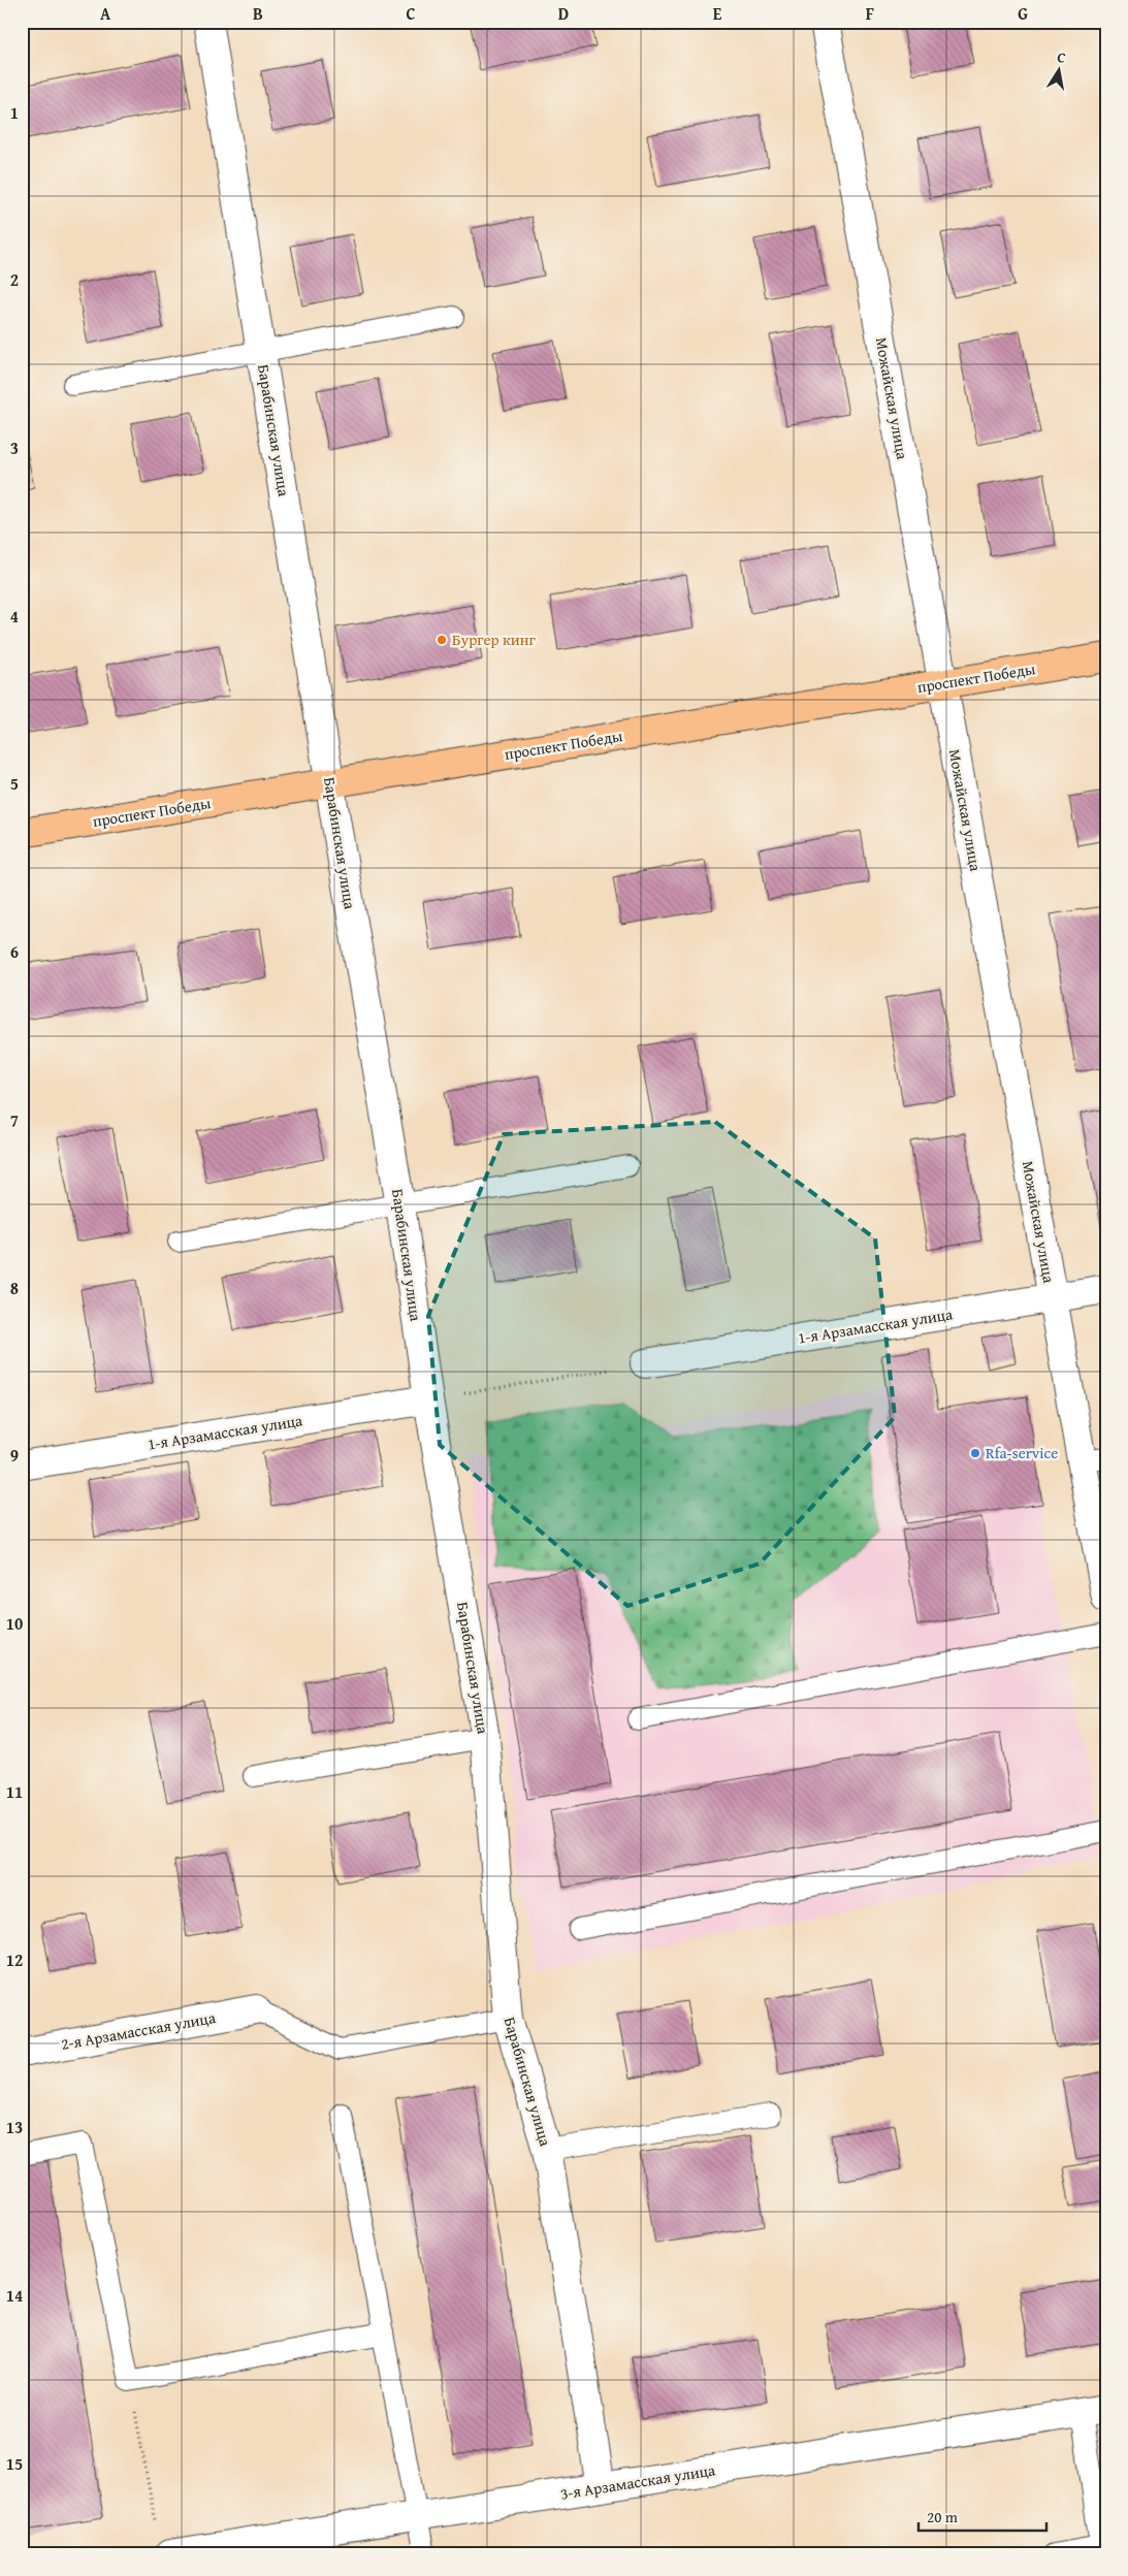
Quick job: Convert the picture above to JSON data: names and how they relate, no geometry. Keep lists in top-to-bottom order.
{
  "streets": {
    "main road": ["проспект Победы"],
    "street": [
      "Можайская улица",
      "Барабинская улица",
      "1-я Арзамасская улица",
      "2-я Арзамасская улица",
      "3-я Арзамасская улица"
    ]
  },
  "crossings": [
    ["Можайская улица", "проспект Победы"],
    ["Можайская улица", "1-я Арзамасская улица"],
    ["Барабинская улица", "проспект Победы"],
    ["Барабинская улица", "1-я Арзамасская улица"],
    ["Барабинская улица", "3-я Арзамасская улица"]
  ],
  "places": ["Бургер кинг", "Rfa-service"],
  "scale_bar": "20 m",
  "north": "top",
  "grid": {
    "columns": [
      "A",
      "B",
      "C",
      "D",
      "E",
      "F",
      "G"
    ],
    "rows": [
      "1",
      "2",
      "3",
      "4",
      "5",
      "6",
      "7",
      "8",
      "9",
      "10",
      "11",
      "12",
      "13",
      "14",
      "15"
    ]
  }
}
